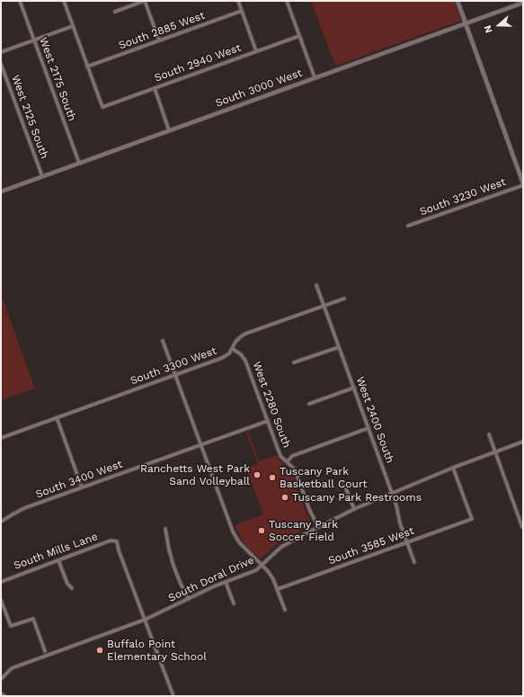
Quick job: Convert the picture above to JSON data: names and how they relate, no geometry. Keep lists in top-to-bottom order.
{
  "streets": {
    "street": [
      "South 2885 West",
      "South 2940 West",
      "West 2175 South",
      "South 3000 West",
      "West 2125 South",
      "South 3230 West",
      "South 3300 West",
      "West 2280 South",
      "West 2400 South",
      "South 3400 West",
      "South 3585 West",
      "South Mills Lane",
      "South Doral Drive"
    ]
  },
  "crossings": [
    ["South 2885 West", "South 2940 West"],
    ["West 2175 South", "South 3000 West"],
    ["South 3000 West", "West 2125 South"],
    ["South 3300 West", "West 2280 South"],
    ["South 3300 West", "West 2400 South"],
    ["West 2280 South", "South 3400 West"],
    ["West 2280 South", "South Doral Drive"],
    ["West 2400 South", "South 3585 West"],
    ["West 2400 South", "South Doral Drive"],
    ["South 3585 West", "South Doral Drive"],
    ["South Mills Lane", "South Doral Drive"]
  ],
  "places": [
    "Ranchetts West Park Sand Volleyball",
    "Tuscany Park Basketball Court",
    "Tuscany Park Restrooms",
    "Tuscany Park Soccer Field",
    "Buffalo Point Elementary School"
  ],
  "north": "left"
}
